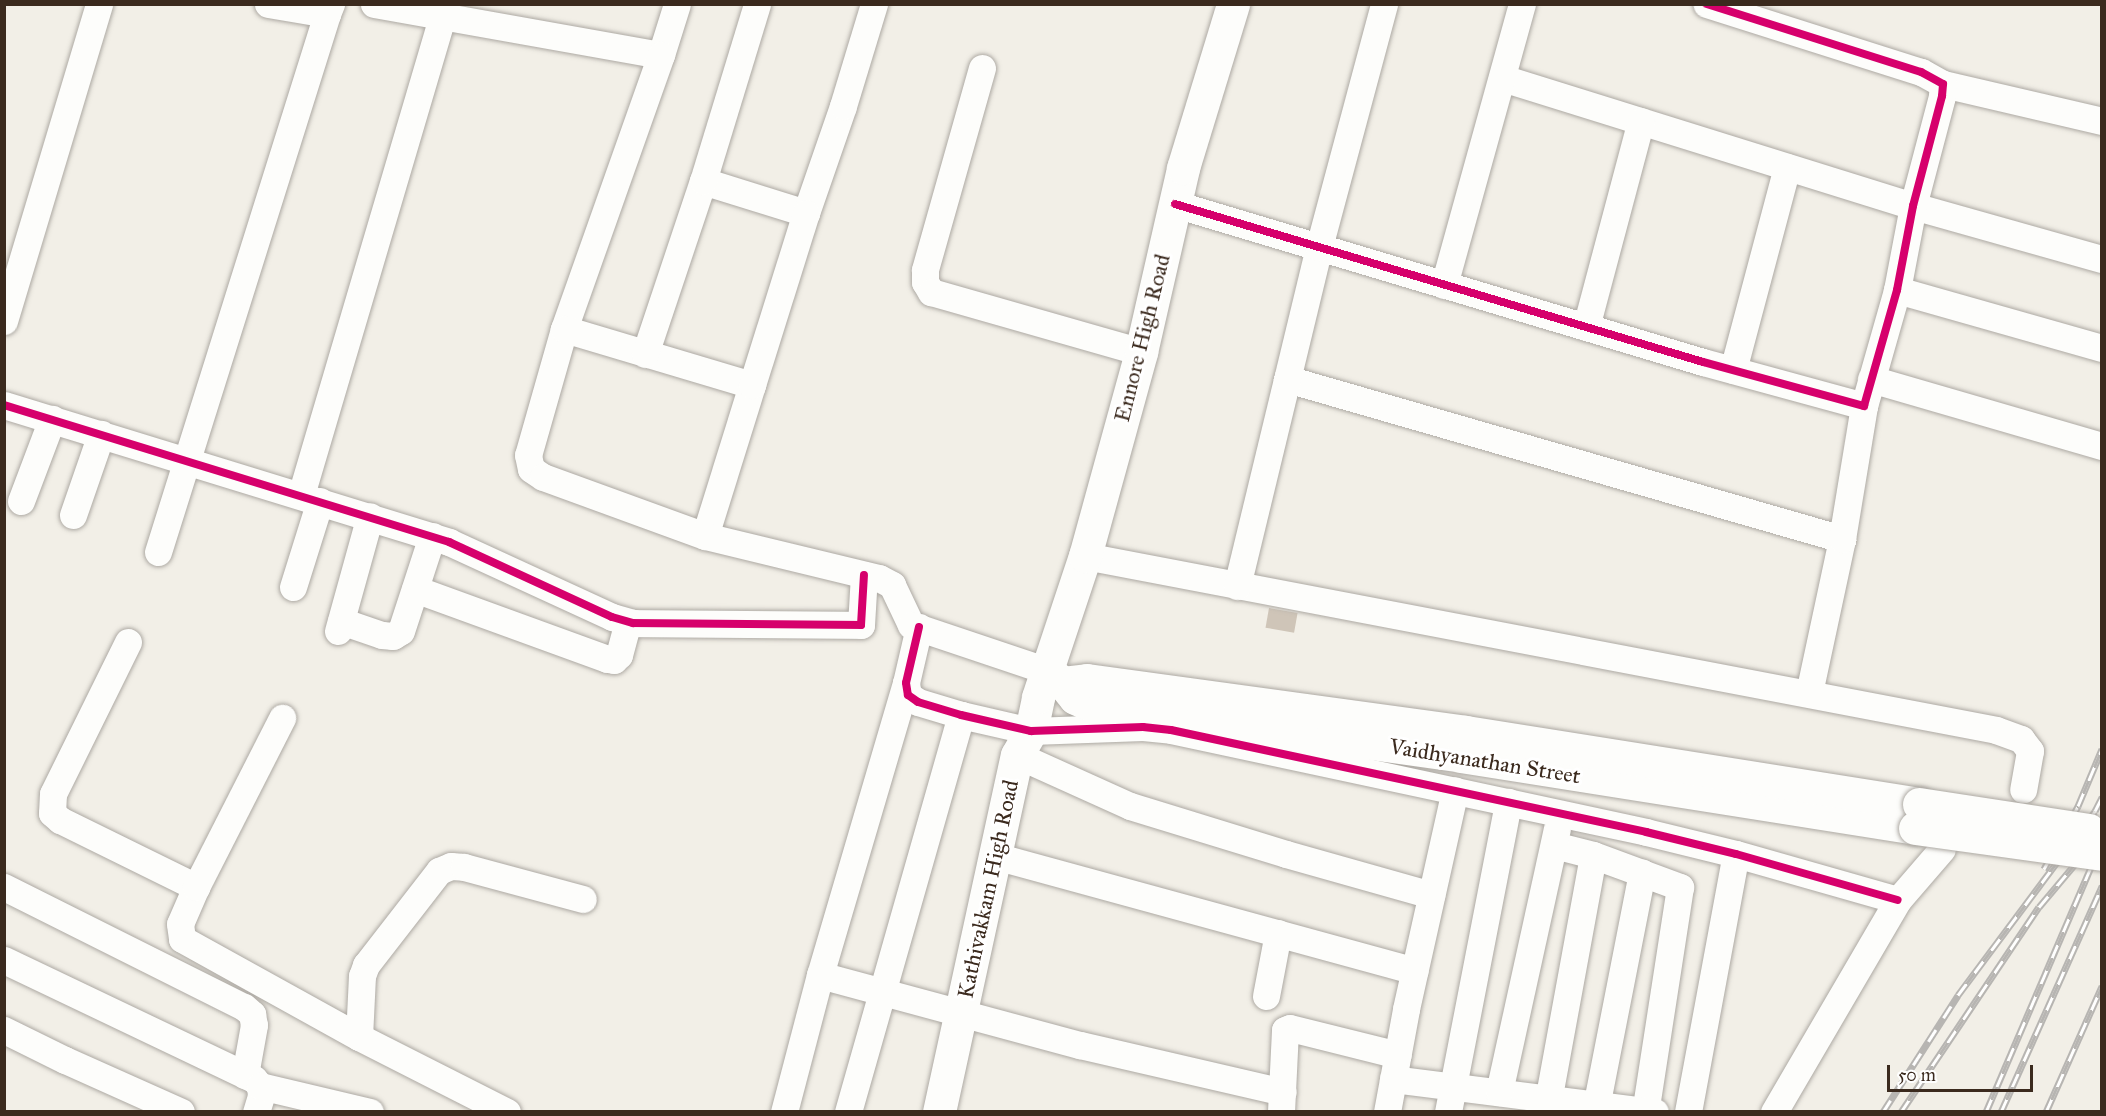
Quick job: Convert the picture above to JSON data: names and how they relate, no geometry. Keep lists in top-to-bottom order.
{
  "streets": {
    "main road": ["Ennore High Road", "Vaidhyanathan Street", "Kathivakkam High Road"]
  },
  "crossings": [
    ["Ennore High Road", "Vaidhyanathan Street"],
    ["Ennore High Road", "Kathivakkam High Road"],
    ["Vaidhyanathan Street", "Kathivakkam High Road"]
  ],
  "scale_bar": "50 m"
}
